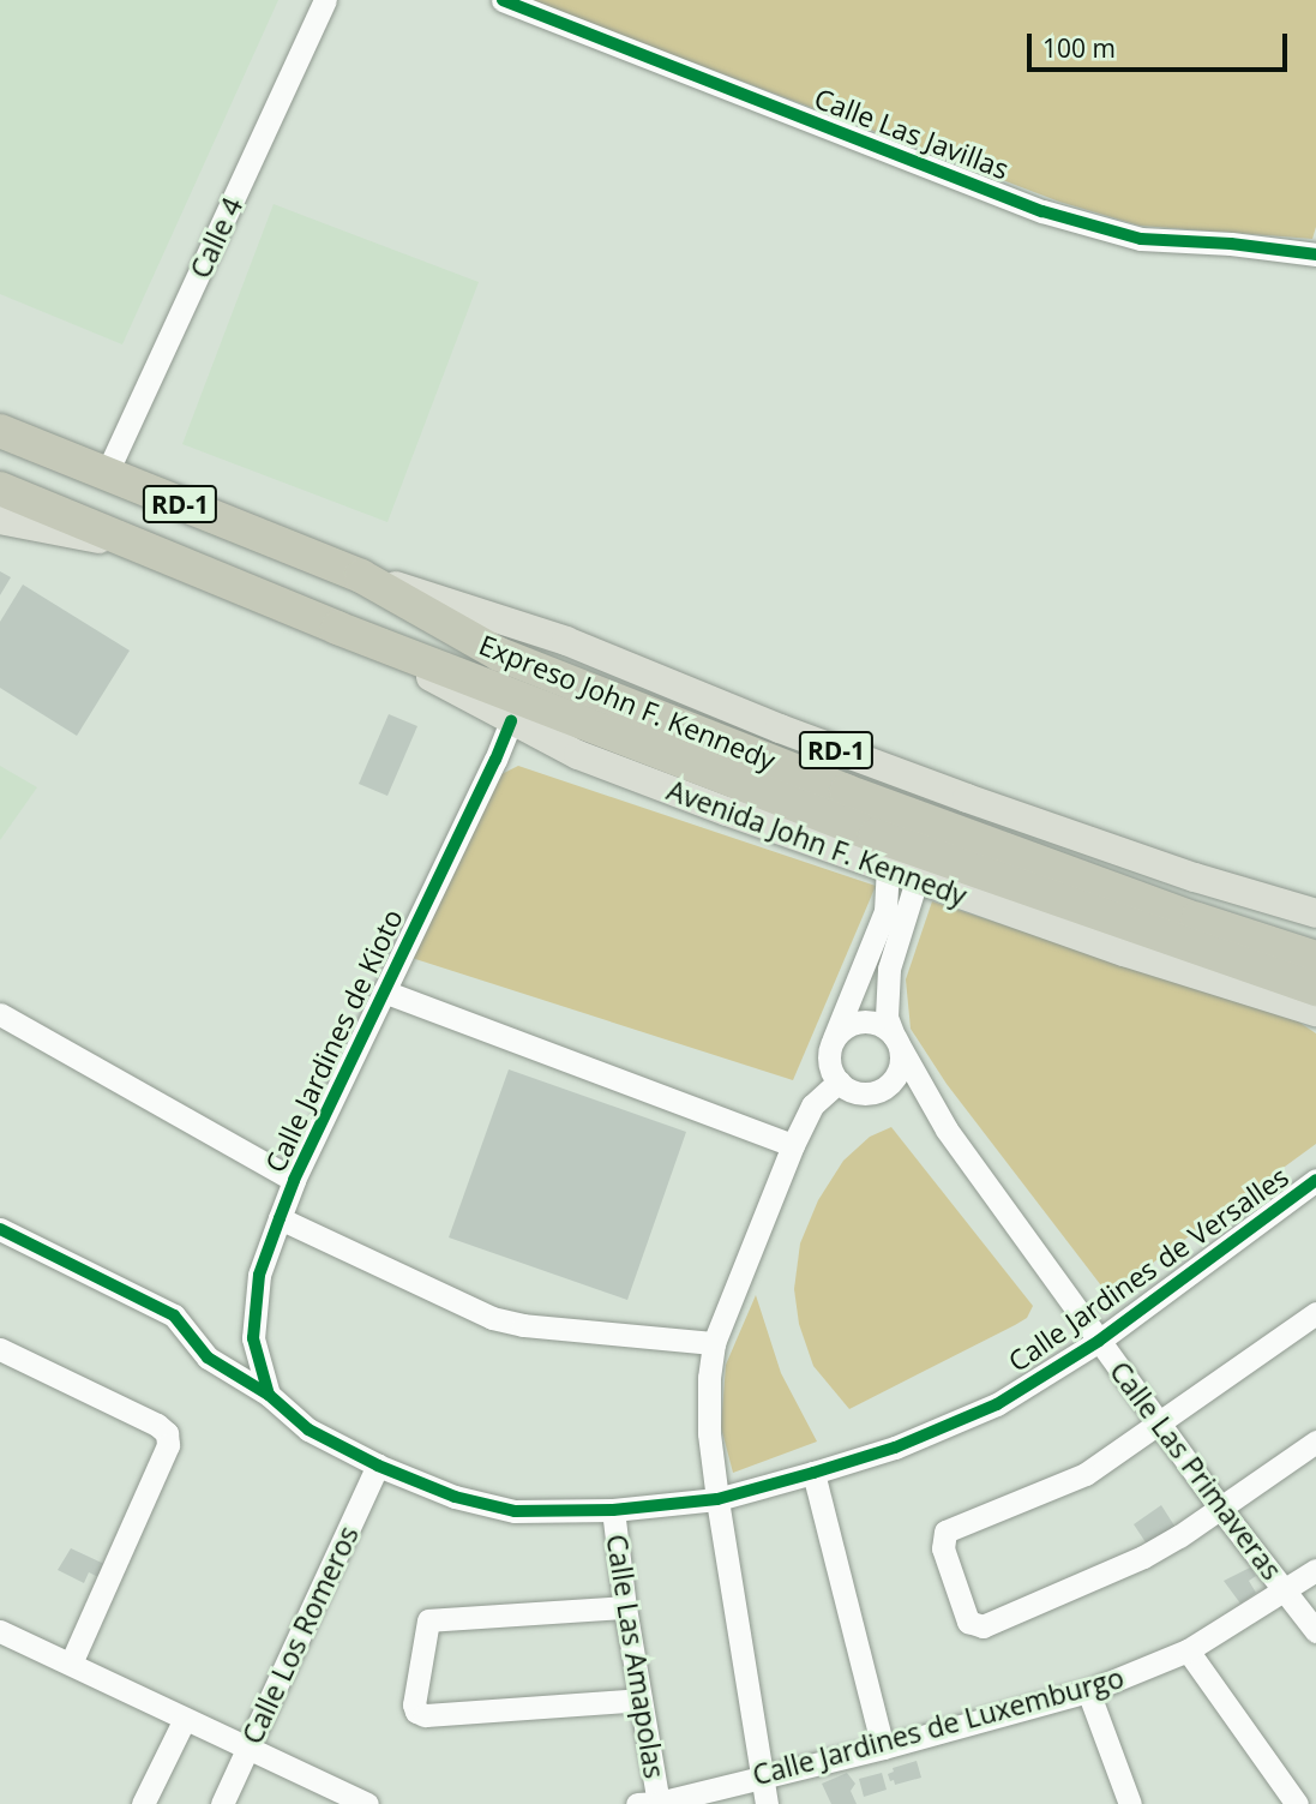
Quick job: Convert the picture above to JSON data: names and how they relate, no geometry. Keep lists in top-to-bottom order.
{
  "streets": {
    "highway": ["RD-1", "Expreso John F. Kennedy"],
    "main road": ["Avenida John F. Kennedy"],
    "street": [
      "Calle Las Javillas",
      "Calle 4",
      "Calle Jardines de Kioto",
      "Calle Jardines de Versalles",
      "Calle Las Primaveras",
      "Calle Los Romeros",
      "Calle Las Amapolas",
      "Calle Jardines de Luxemburgo"
    ]
  },
  "crossings": [
    ["Calle 4", "Expreso John F. Kennedy"],
    ["RD-1", "Expreso John F. Kennedy"],
    ["Expreso John F. Kennedy", "Avenida John F. Kennedy"],
    ["Avenida John F. Kennedy", "Calle Jardines de Kioto"],
    ["Avenida John F. Kennedy", "Calle Las Primaveras"],
    ["Calle Jardines de Kioto", "Calle Jardines de Versalles"],
    ["Calle Jardines de Versalles", "Calle Las Primaveras"],
    ["Calle Jardines de Versalles", "Calle Los Romeros"],
    ["Calle Jardines de Versalles", "Calle Las Amapolas"],
    ["Calle Las Primaveras", "Calle Jardines de Luxemburgo"],
    ["Calle Las Amapolas", "Calle Jardines de Luxemburgo"]
  ],
  "scale_bar": "100 m"
}
